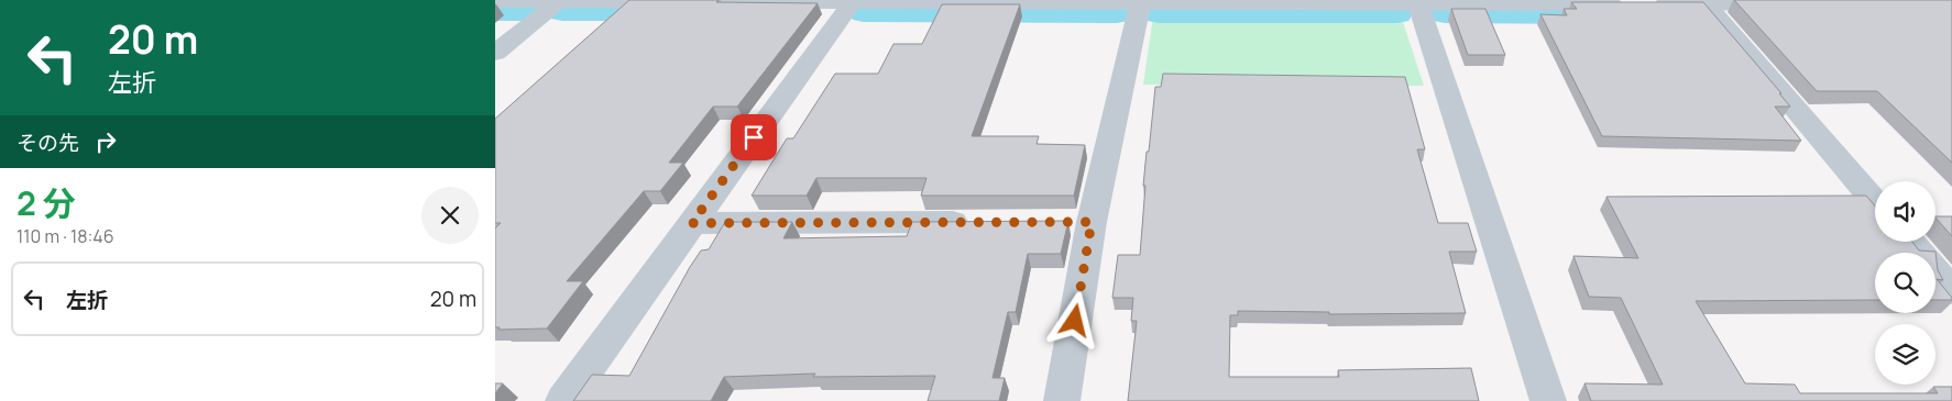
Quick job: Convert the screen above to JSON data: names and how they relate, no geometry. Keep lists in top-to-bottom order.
{
  "page": {
    "turn": ["20 m", "左折"],
    "then": "その先",
    "heading": ["2 分", "110 m · 18:46"],
    "list": [
      {
        "name": "左折",
        "value": "20 m"
      }
    ]
  }
}
